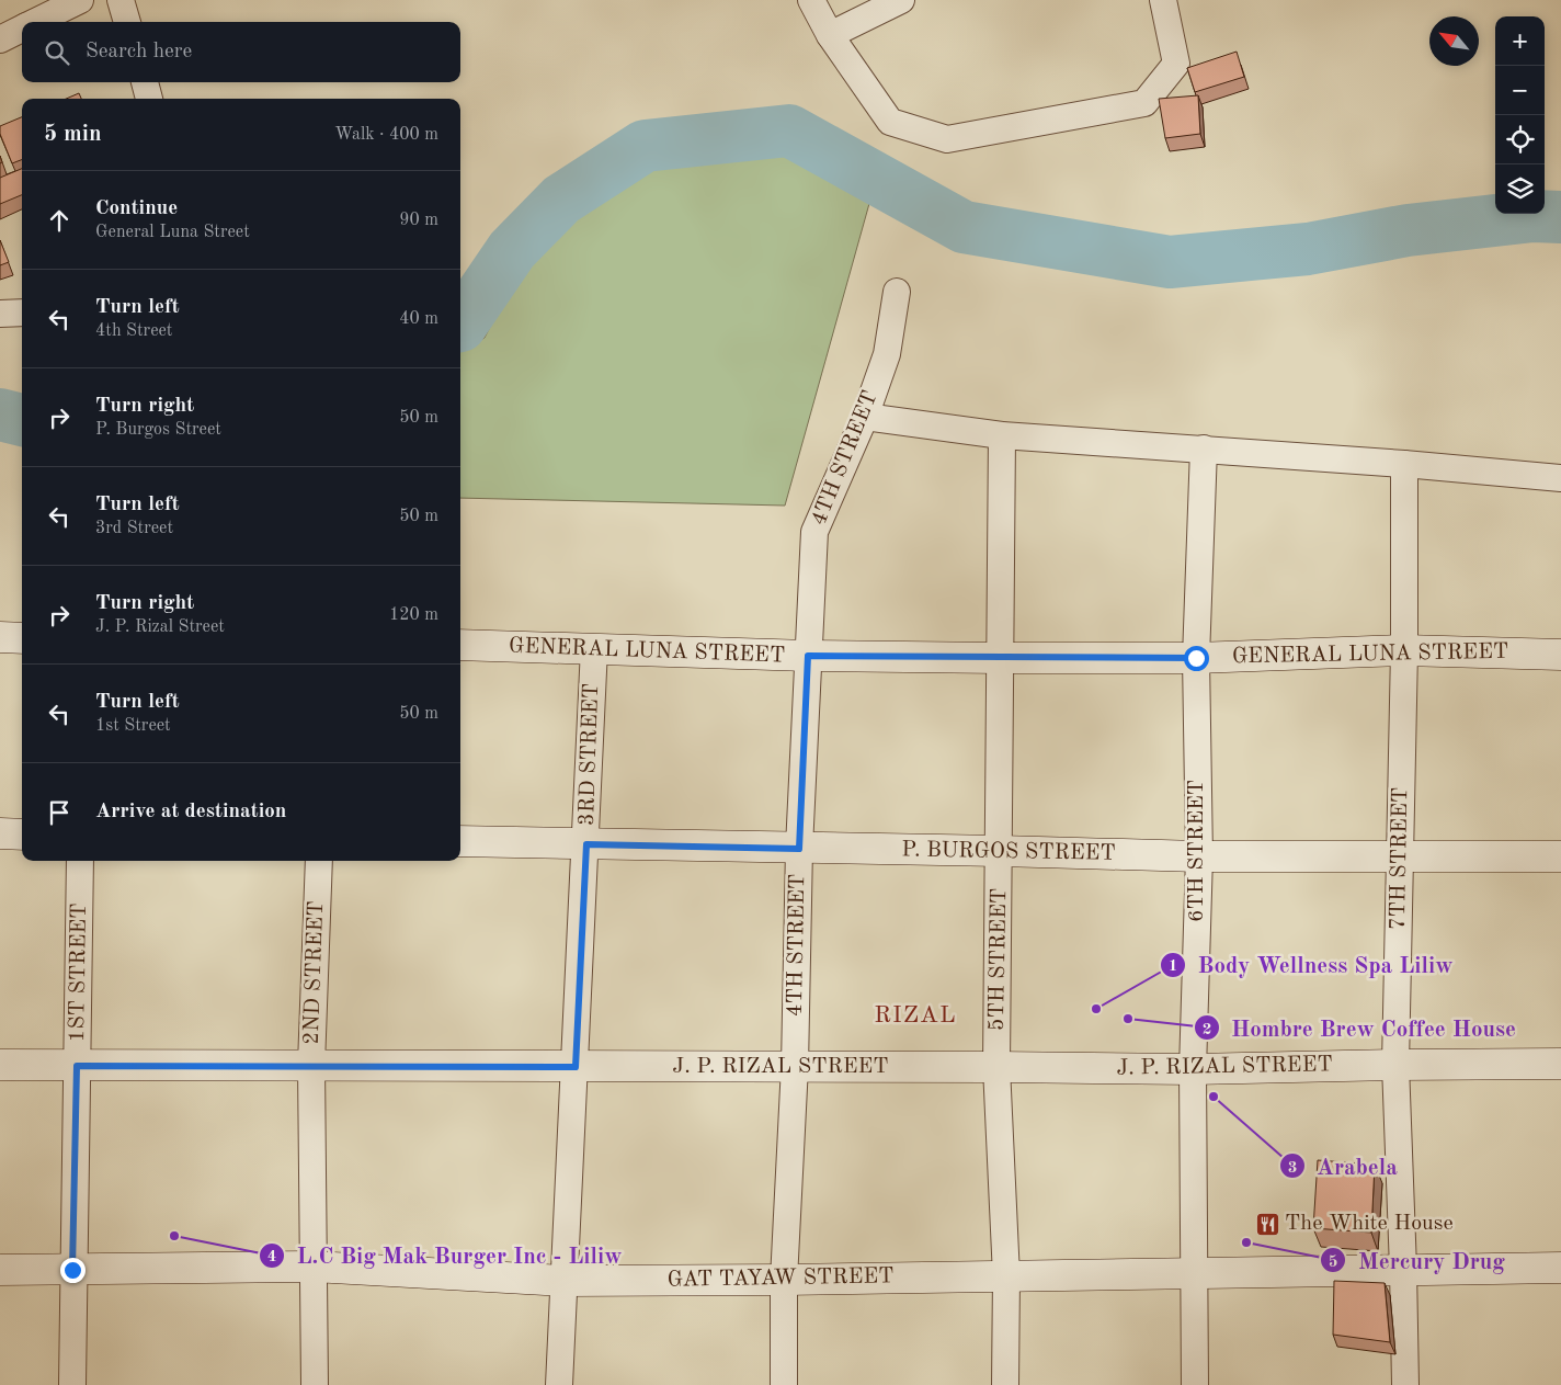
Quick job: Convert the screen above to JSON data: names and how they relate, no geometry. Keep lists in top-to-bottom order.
{
  "streets": {
    "main road": [
      "GENERAL LUNA STREET",
      "P. BURGOS STREET",
      "J. P. RIZAL STREET",
      "GAT TAYAW STREET"
    ],
    "street": [
      "4TH STREET",
      "3RD STREET",
      "6TH STREET",
      "7TH STREET",
      "5TH STREET",
      "1ST STREET",
      "2ND STREET"
    ]
  },
  "crossings": [
    ["4TH STREET", "GENERAL LUNA STREET"],
    ["4TH STREET", "P. BURGOS STREET"],
    ["4TH STREET", "J. P. RIZAL STREET"],
    ["4TH STREET", "GAT TAYAW STREET"],
    ["GENERAL LUNA STREET", "3RD STREET"],
    ["GENERAL LUNA STREET", "6TH STREET"],
    ["GENERAL LUNA STREET", "7TH STREET"],
    ["GENERAL LUNA STREET", "5TH STREET"],
    ["3RD STREET", "P. BURGOS STREET"],
    ["3RD STREET", "J. P. RIZAL STREET"],
    ["3RD STREET", "GAT TAYAW STREET"],
    ["6TH STREET", "P. BURGOS STREET"],
    ["6TH STREET", "J. P. RIZAL STREET"],
    ["6TH STREET", "GAT TAYAW STREET"],
    ["P. BURGOS STREET", "7TH STREET"],
    ["P. BURGOS STREET", "5TH STREET"],
    ["7TH STREET", "J. P. RIZAL STREET"],
    ["7TH STREET", "GAT TAYAW STREET"],
    ["5TH STREET", "J. P. RIZAL STREET"],
    ["5TH STREET", "GAT TAYAW STREET"],
    ["1ST STREET", "J. P. RIZAL STREET"],
    ["1ST STREET", "GAT TAYAW STREET"],
    ["2ND STREET", "J. P. RIZAL STREET"],
    ["2ND STREET", "GAT TAYAW STREET"]
  ],
  "districts": ["RIZAL"],
  "places": {
    "other": [
      "Body Wellness Spa Liliw",
      "Hombre Brew Coffee House",
      "Arabela",
      "L.C Big Mak Burger Inc - Liliw",
      "Mercury Drug"
    ],
    "restaurant": ["The White House"]
  },
  "north": "top left",
  "page": {
    "map_buttons": ["+", "−"],
    "search": "Search here",
    "heading": ["5 min", "Walk · 400 m"],
    "list": [
      ["Continue", "General Luna Street", "90 m"],
      ["Turn left", "4th Street", "40 m"],
      ["Turn right", "P. Burgos Street", "50 m"],
      ["Turn left", "3rd Street", "50 m"],
      ["Turn right", "J. P. Rizal Street", "120 m"],
      ["Turn left", "1st Street", "50 m"],
      "Arrive at destination"
    ]
  }
}
